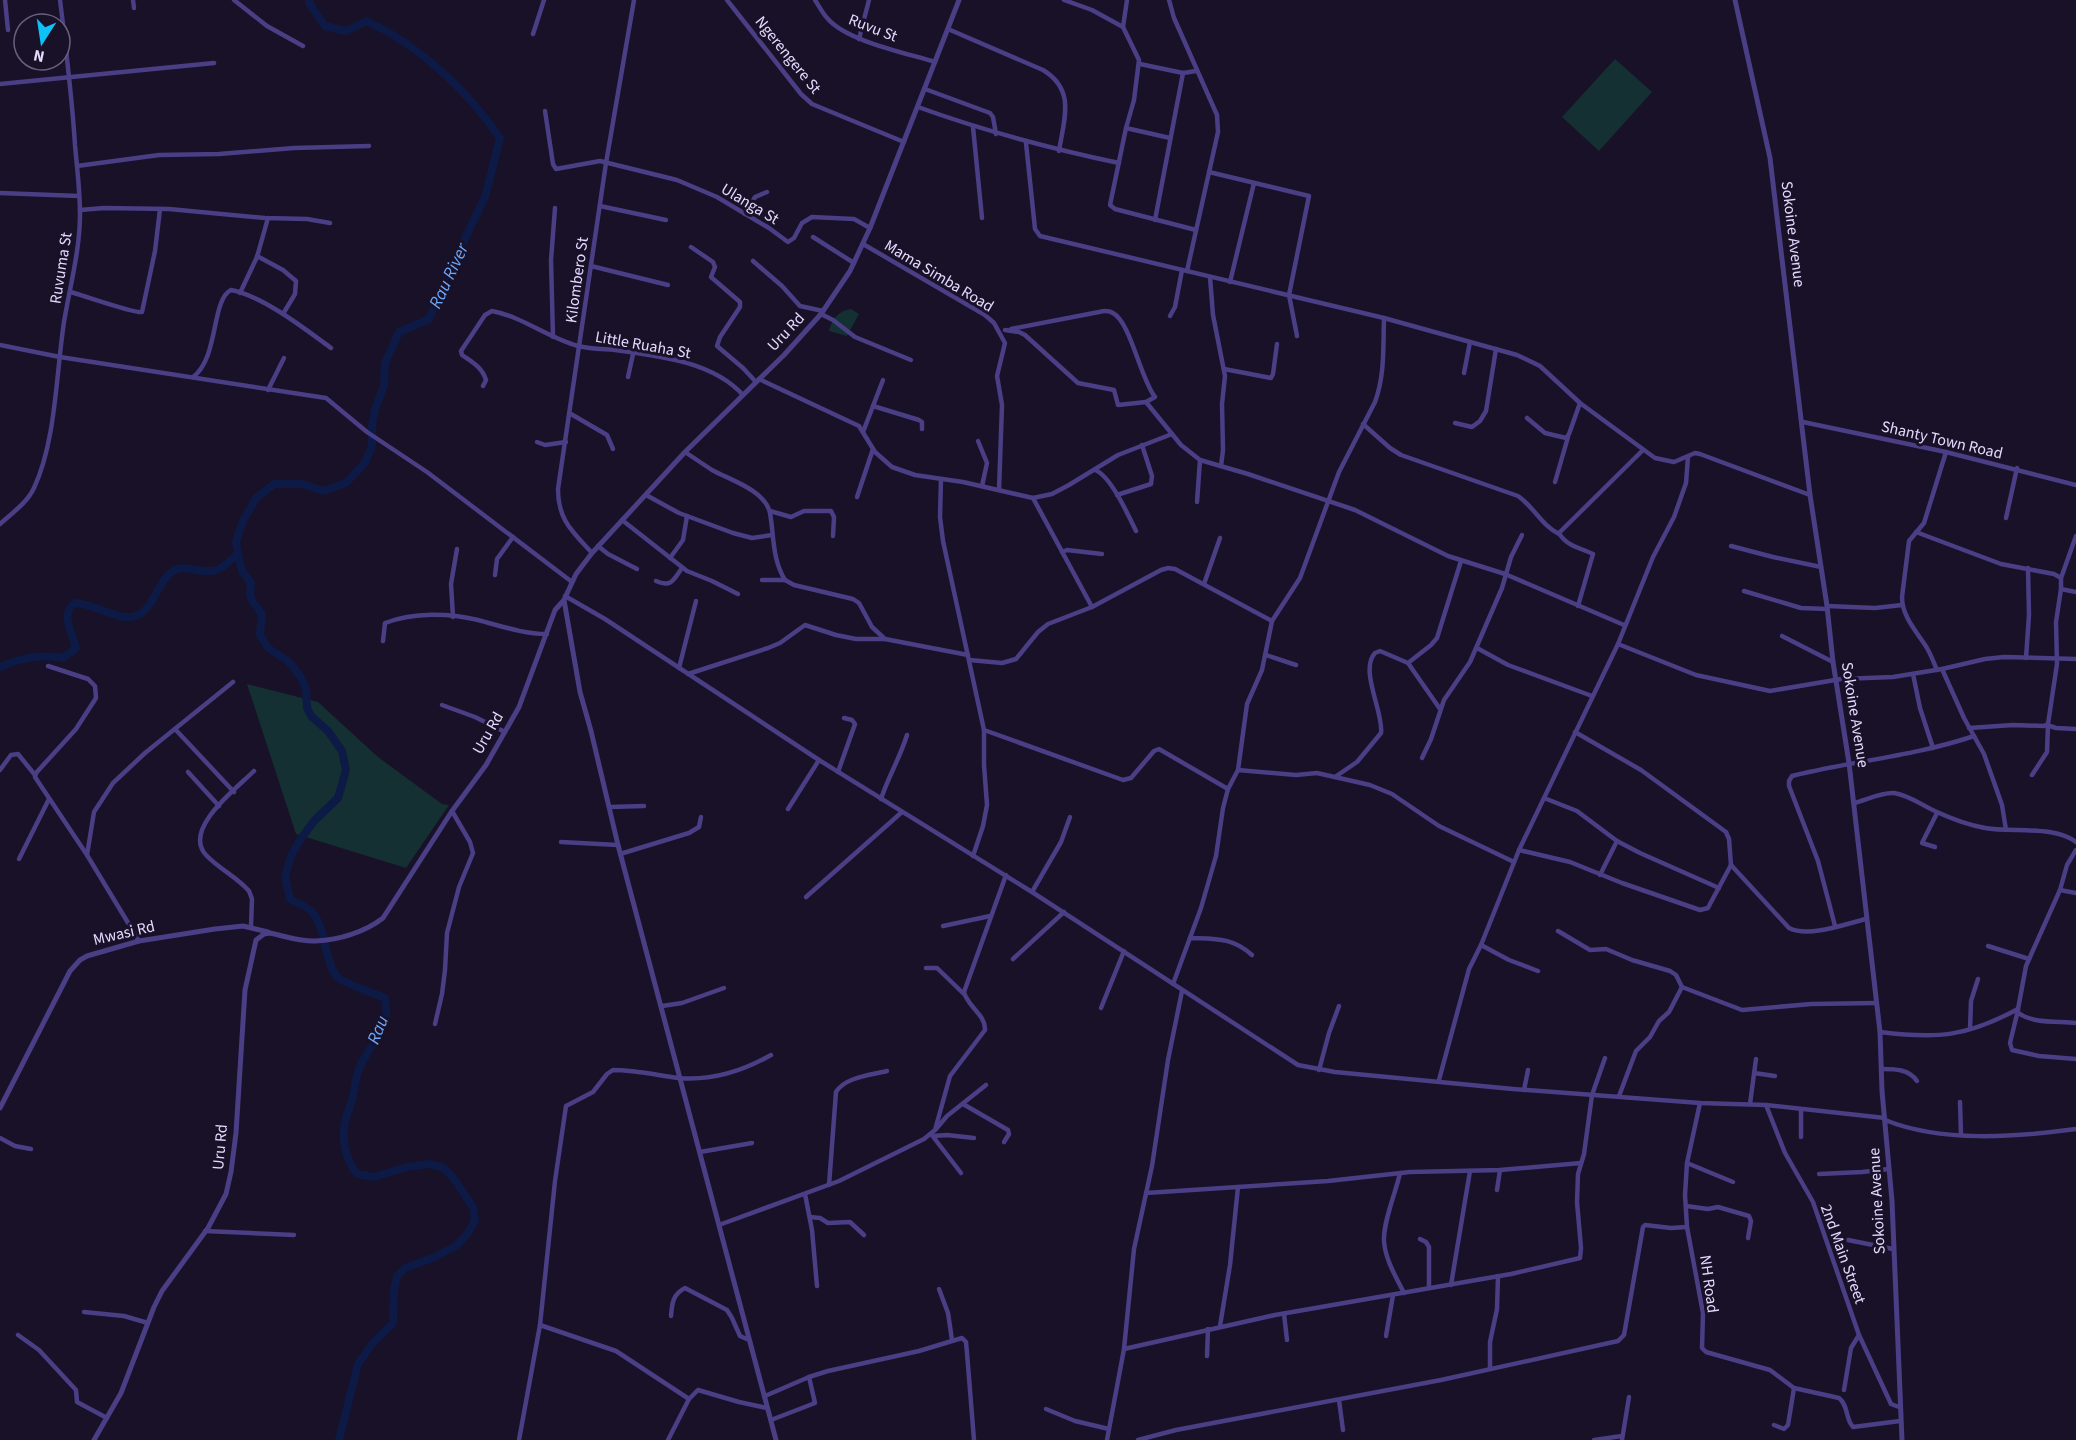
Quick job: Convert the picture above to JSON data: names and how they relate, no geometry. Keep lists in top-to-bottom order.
{
  "streets": {
    "street": [
      "Ruvu St",
      "Ngerengere St",
      "Ulanga St",
      "Sokoine Avenue",
      "Ruvuma St",
      "Mama Simba Road",
      "Kilombero St",
      "Uru Rd",
      "Little Ruaha St",
      "Shanty Town Road",
      "Mwasi Rd",
      "2nd Main Street",
      "NH Road"
    ]
  },
  "crossings": [
    ["Ruvu St", "Uru Rd"],
    ["Ngerengere St", "Uru Rd"],
    ["Ulanga St", "Kilombero St"],
    ["Ulanga St", "Uru Rd"],
    ["Sokoine Avenue", "Shanty Town Road"],
    ["Sokoine Avenue", "2nd Main Street"],
    ["Sokoine Avenue", "NH Road"],
    ["Mama Simba Road", "Uru Rd"],
    ["Kilombero St", "Uru Rd"],
    ["Kilombero St", "Little Ruaha St"],
    ["Uru Rd", "Little Ruaha St"],
    ["Uru Rd", "Mwasi Rd"]
  ],
  "water": ["Rau River", "Rau"],
  "north": "bottom"
}
